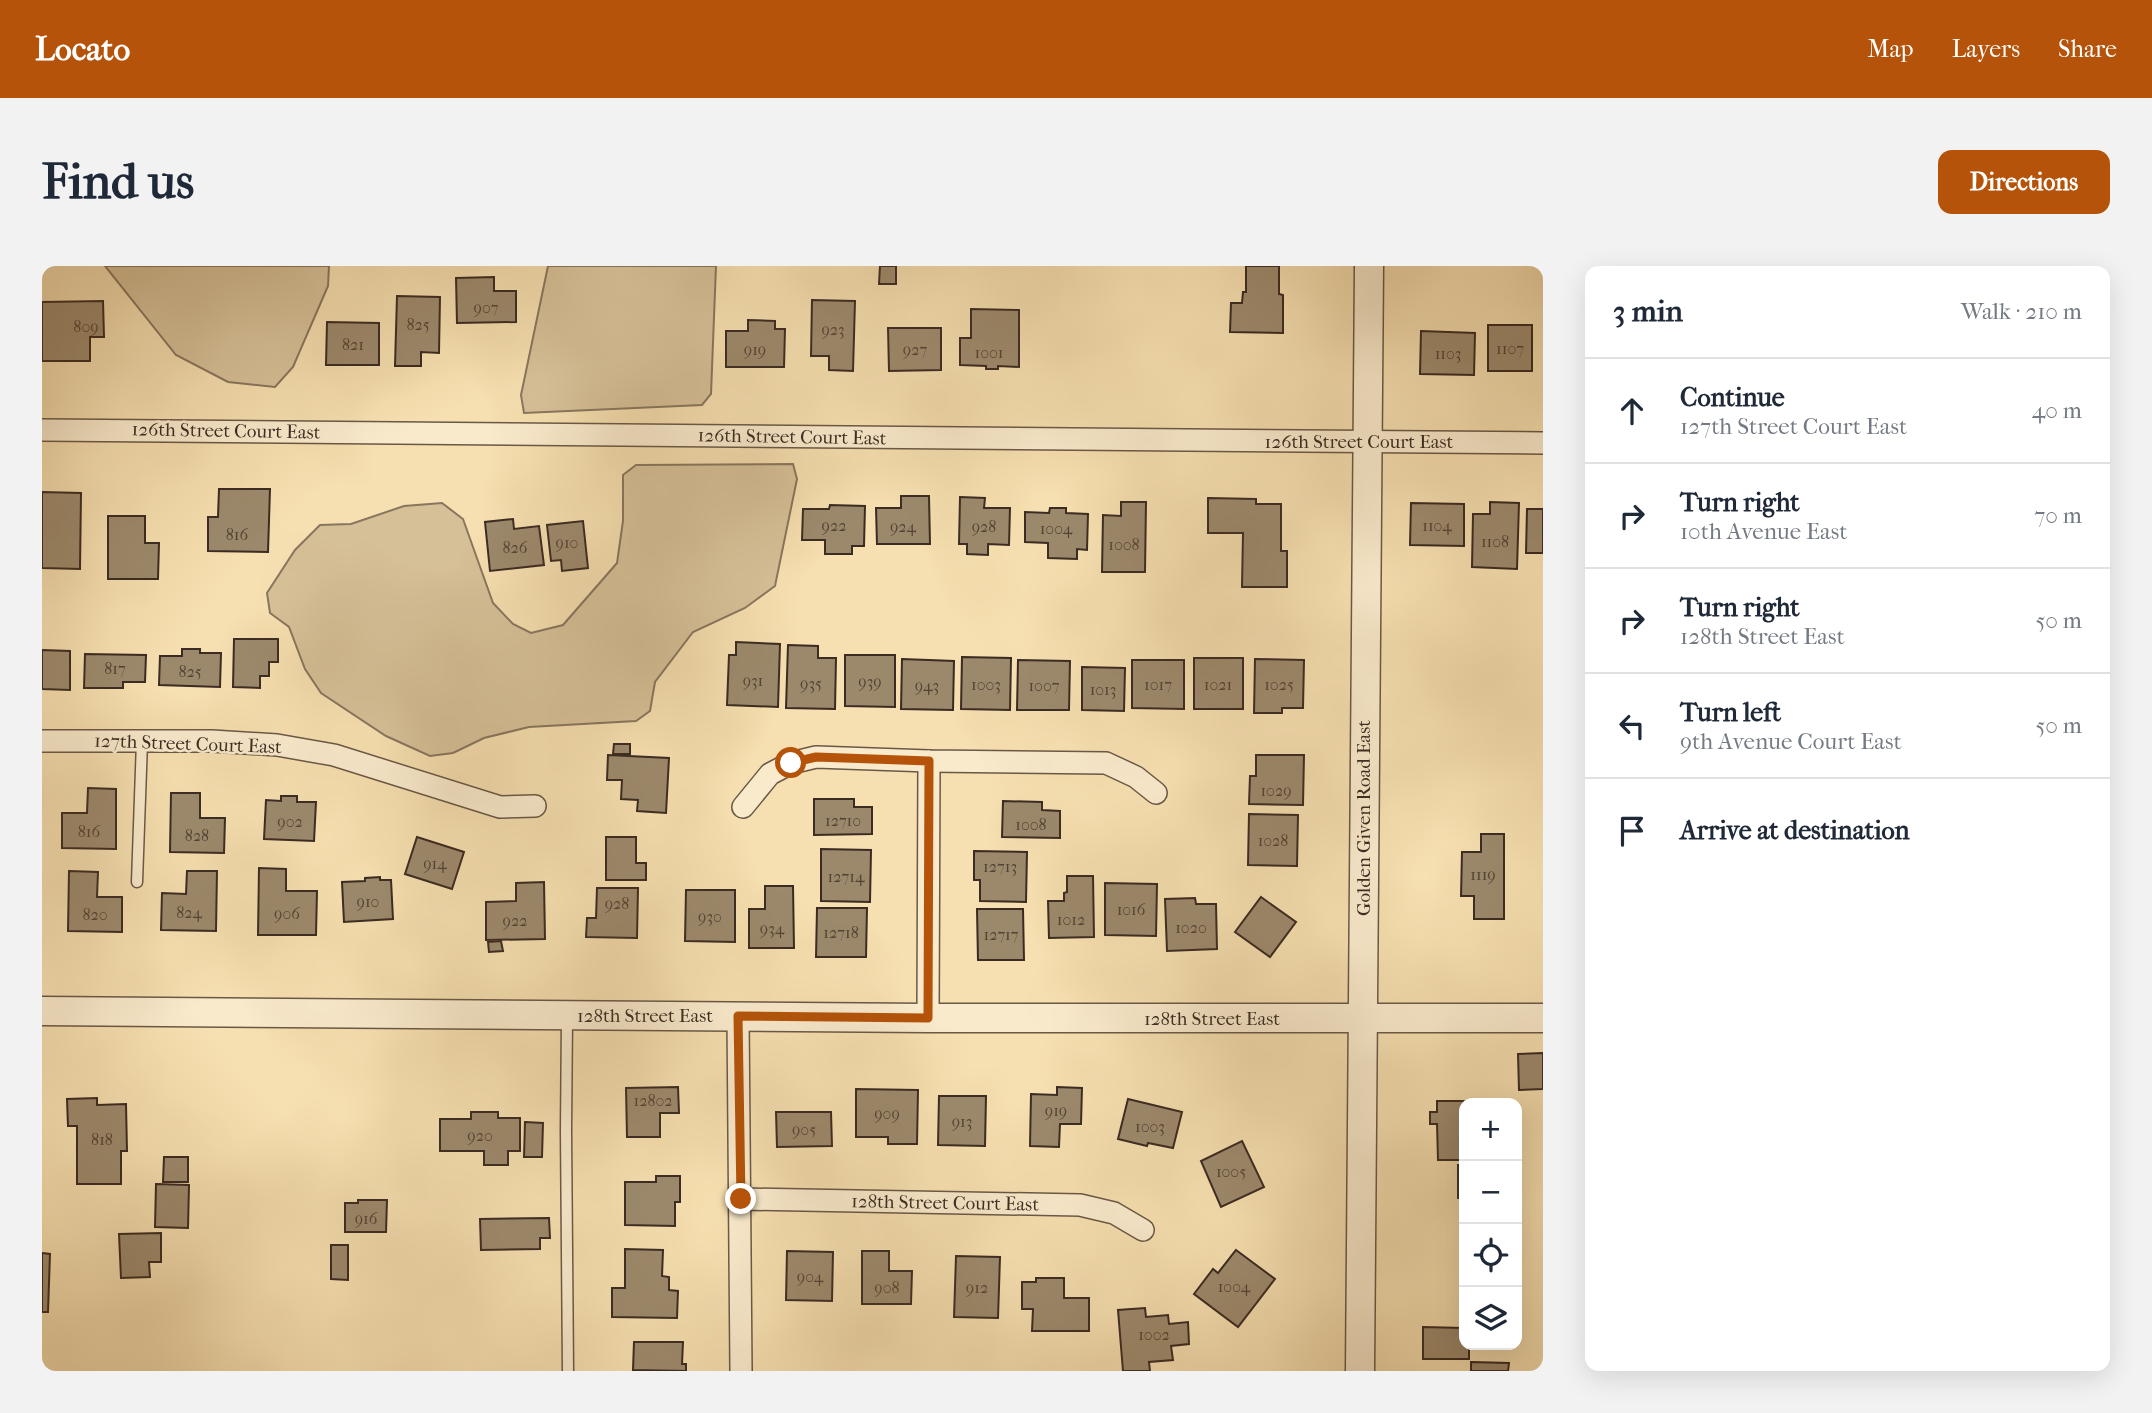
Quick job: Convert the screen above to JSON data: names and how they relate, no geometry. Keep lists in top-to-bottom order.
{
  "streets": {
    "street": [
      "126th Street Court East",
      "127th Street Court East",
      "Golden Given Road East",
      "128th Street East",
      "128th Street Court East"
    ]
  },
  "crossings": [
    ["126th Street Court East", "Golden Given Road East"],
    ["Golden Given Road East", "128th Street East"]
  ],
  "house_numbers": [
    "907",
    "825",
    "809",
    "923",
    "821",
    "1107",
    "919",
    "927",
    "1001",
    "1103",
    "922",
    "1104",
    "924",
    "928",
    "1004",
    "816",
    "1108",
    "910",
    "1008",
    "826",
    "817",
    "825",
    "931",
    "939",
    "935",
    "1003",
    "1017",
    "1021",
    "1025",
    "943",
    "1007",
    "1013",
    "1029",
    "12710",
    "902",
    "1008",
    "816",
    "828",
    "1028",
    "914",
    "12713",
    "1119",
    "12714",
    "910",
    "928",
    "1016",
    "824",
    "906",
    "820",
    "930",
    "1012",
    "922",
    "1020",
    "934",
    "12718",
    "12717",
    "12802",
    "919",
    "909",
    "913",
    "1003",
    "905",
    "920",
    "818",
    "1005",
    "916",
    "904",
    "1004",
    "908",
    "912",
    "1002"
  ],
  "page": {
    "header": "Locato",
    "nav": ["Map", "Layers", "Share"],
    "buttons": "Directions",
    "title": "Find us",
    "heading": ["3 min", "Walk · 210 m"],
    "list": [
      ["Continue", "127th Street Court East", "40 m"],
      ["Turn right", "10th Avenue East", "70 m"],
      ["Turn right", "128th Street East", "50 m"],
      ["Turn left", "9th Avenue Court East", "50 m"],
      "Arrive at destination"
    ],
    "map_buttons": ["+", "−"]
  }
}
